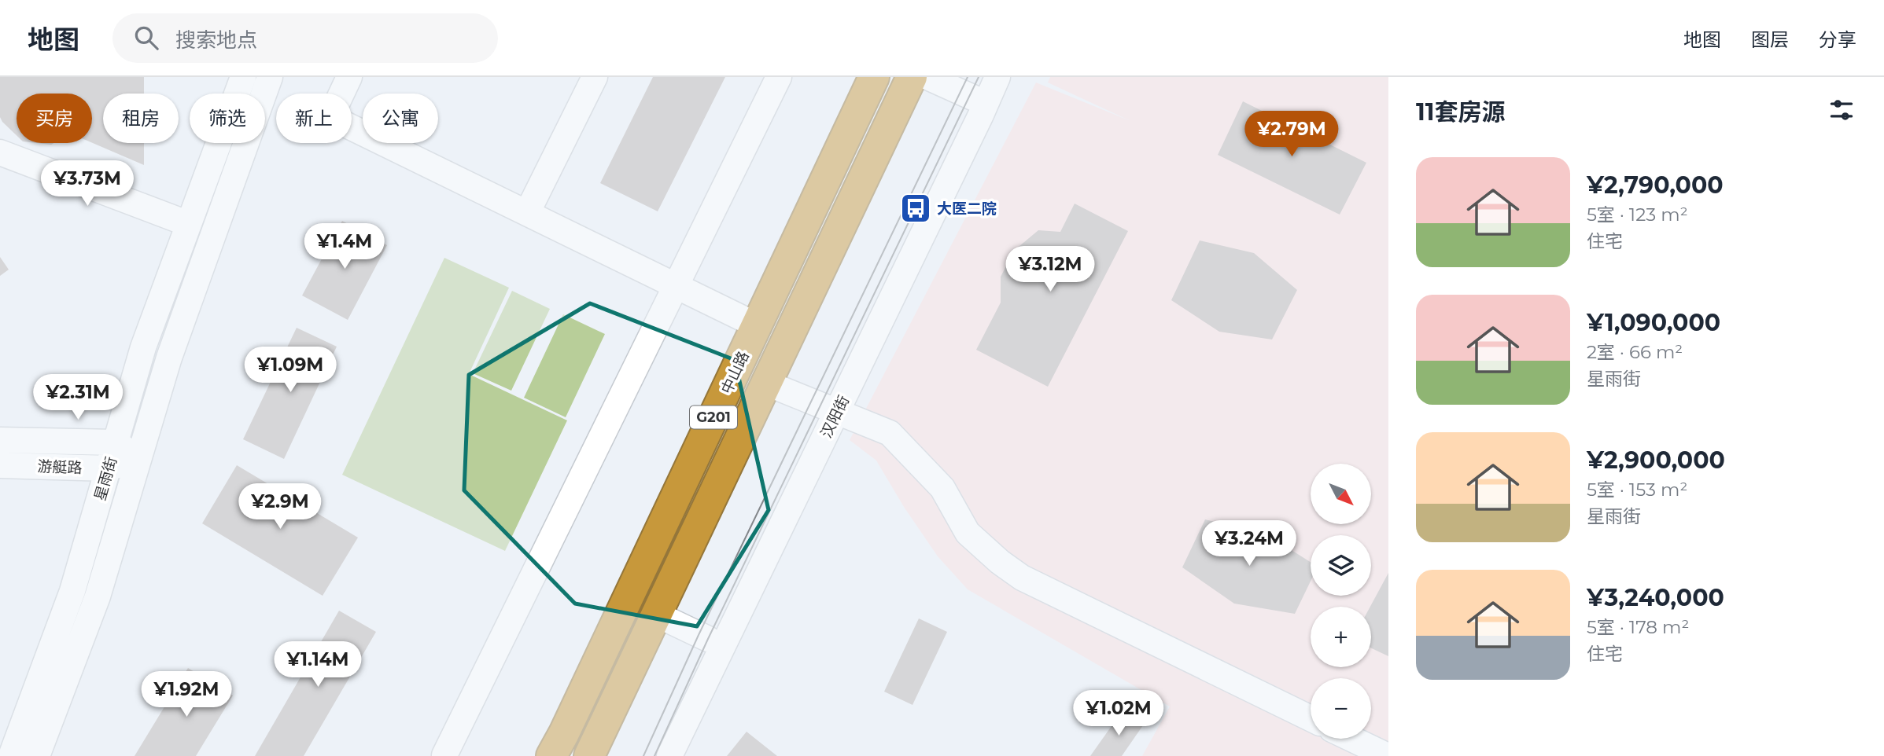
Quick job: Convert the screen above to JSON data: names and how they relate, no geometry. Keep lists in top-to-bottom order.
{
  "streets": {
    "highway": ["中山路", "G201"],
    "street": ["汉阳街", "游艇路", "星雨街"]
  },
  "crossings": [
    ["游艇路", "星雨街"]
  ],
  "places": {
    "bus stop": ["大医二院"]
  },
  "north": "bottom right",
  "page": {
    "header": "地图",
    "search": "搜索地点",
    "nav": ["地图", "图层", "分享"],
    "heading": "11套房源",
    "chip": [
      "买房",
      "租房",
      "筛选",
      "新上",
      "公寓"
    ],
    "price": [
      "¥2.79M",
      "¥3.73M",
      "¥1.4M",
      "¥3.12M",
      "¥1.09M",
      "¥2.31M",
      "¥2.9M",
      "¥3.24M",
      "¥1.14M",
      "¥1.92M",
      "¥1.02M"
    ],
    "list": [
      {
        "name": "¥2,790,000",
        "note": "5室 · 123 m² · 住宅"
      },
      {
        "name": "¥1,090,000",
        "note": "2室 · 66 m² · 星雨街"
      },
      {
        "name": "¥2,900,000",
        "note": "5室 · 153 m² · 星雨街"
      },
      {
        "name": "¥3,240,000",
        "note": "5室 · 178 m² · 住宅"
      }
    ],
    "map_buttons": ["+", "−"]
  }
}
